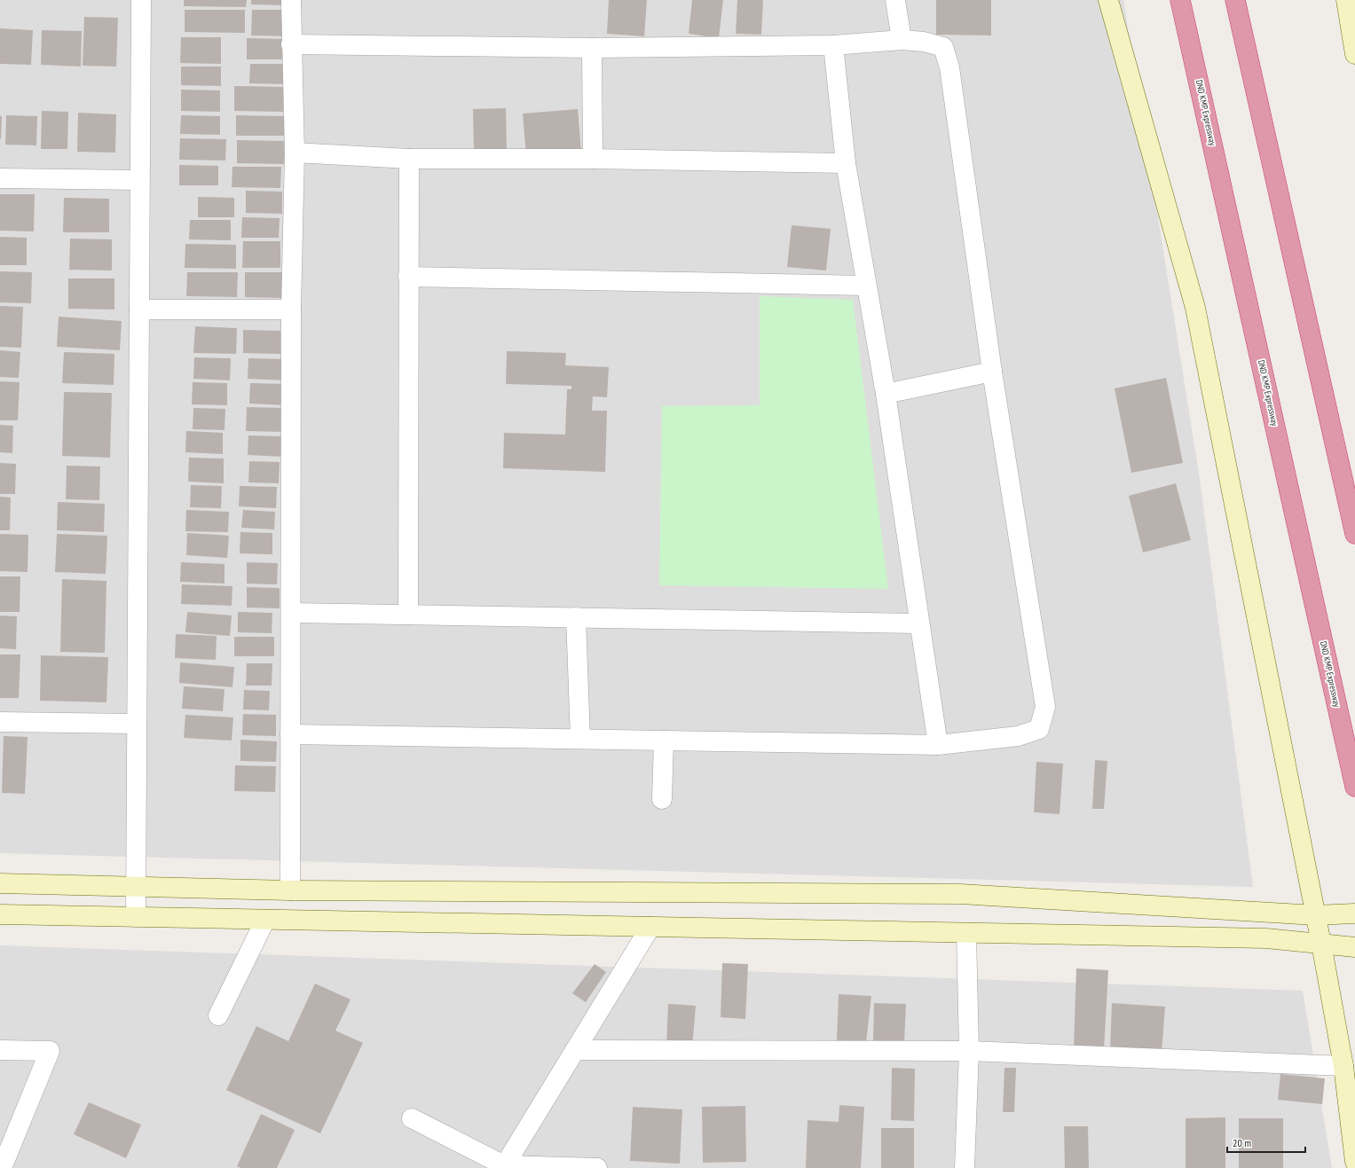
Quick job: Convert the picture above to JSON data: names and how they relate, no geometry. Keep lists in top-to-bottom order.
{
  "streets": {
    "highway": ["DND KMP Expressway"]
  },
  "scale_bar": "20 m"
}
